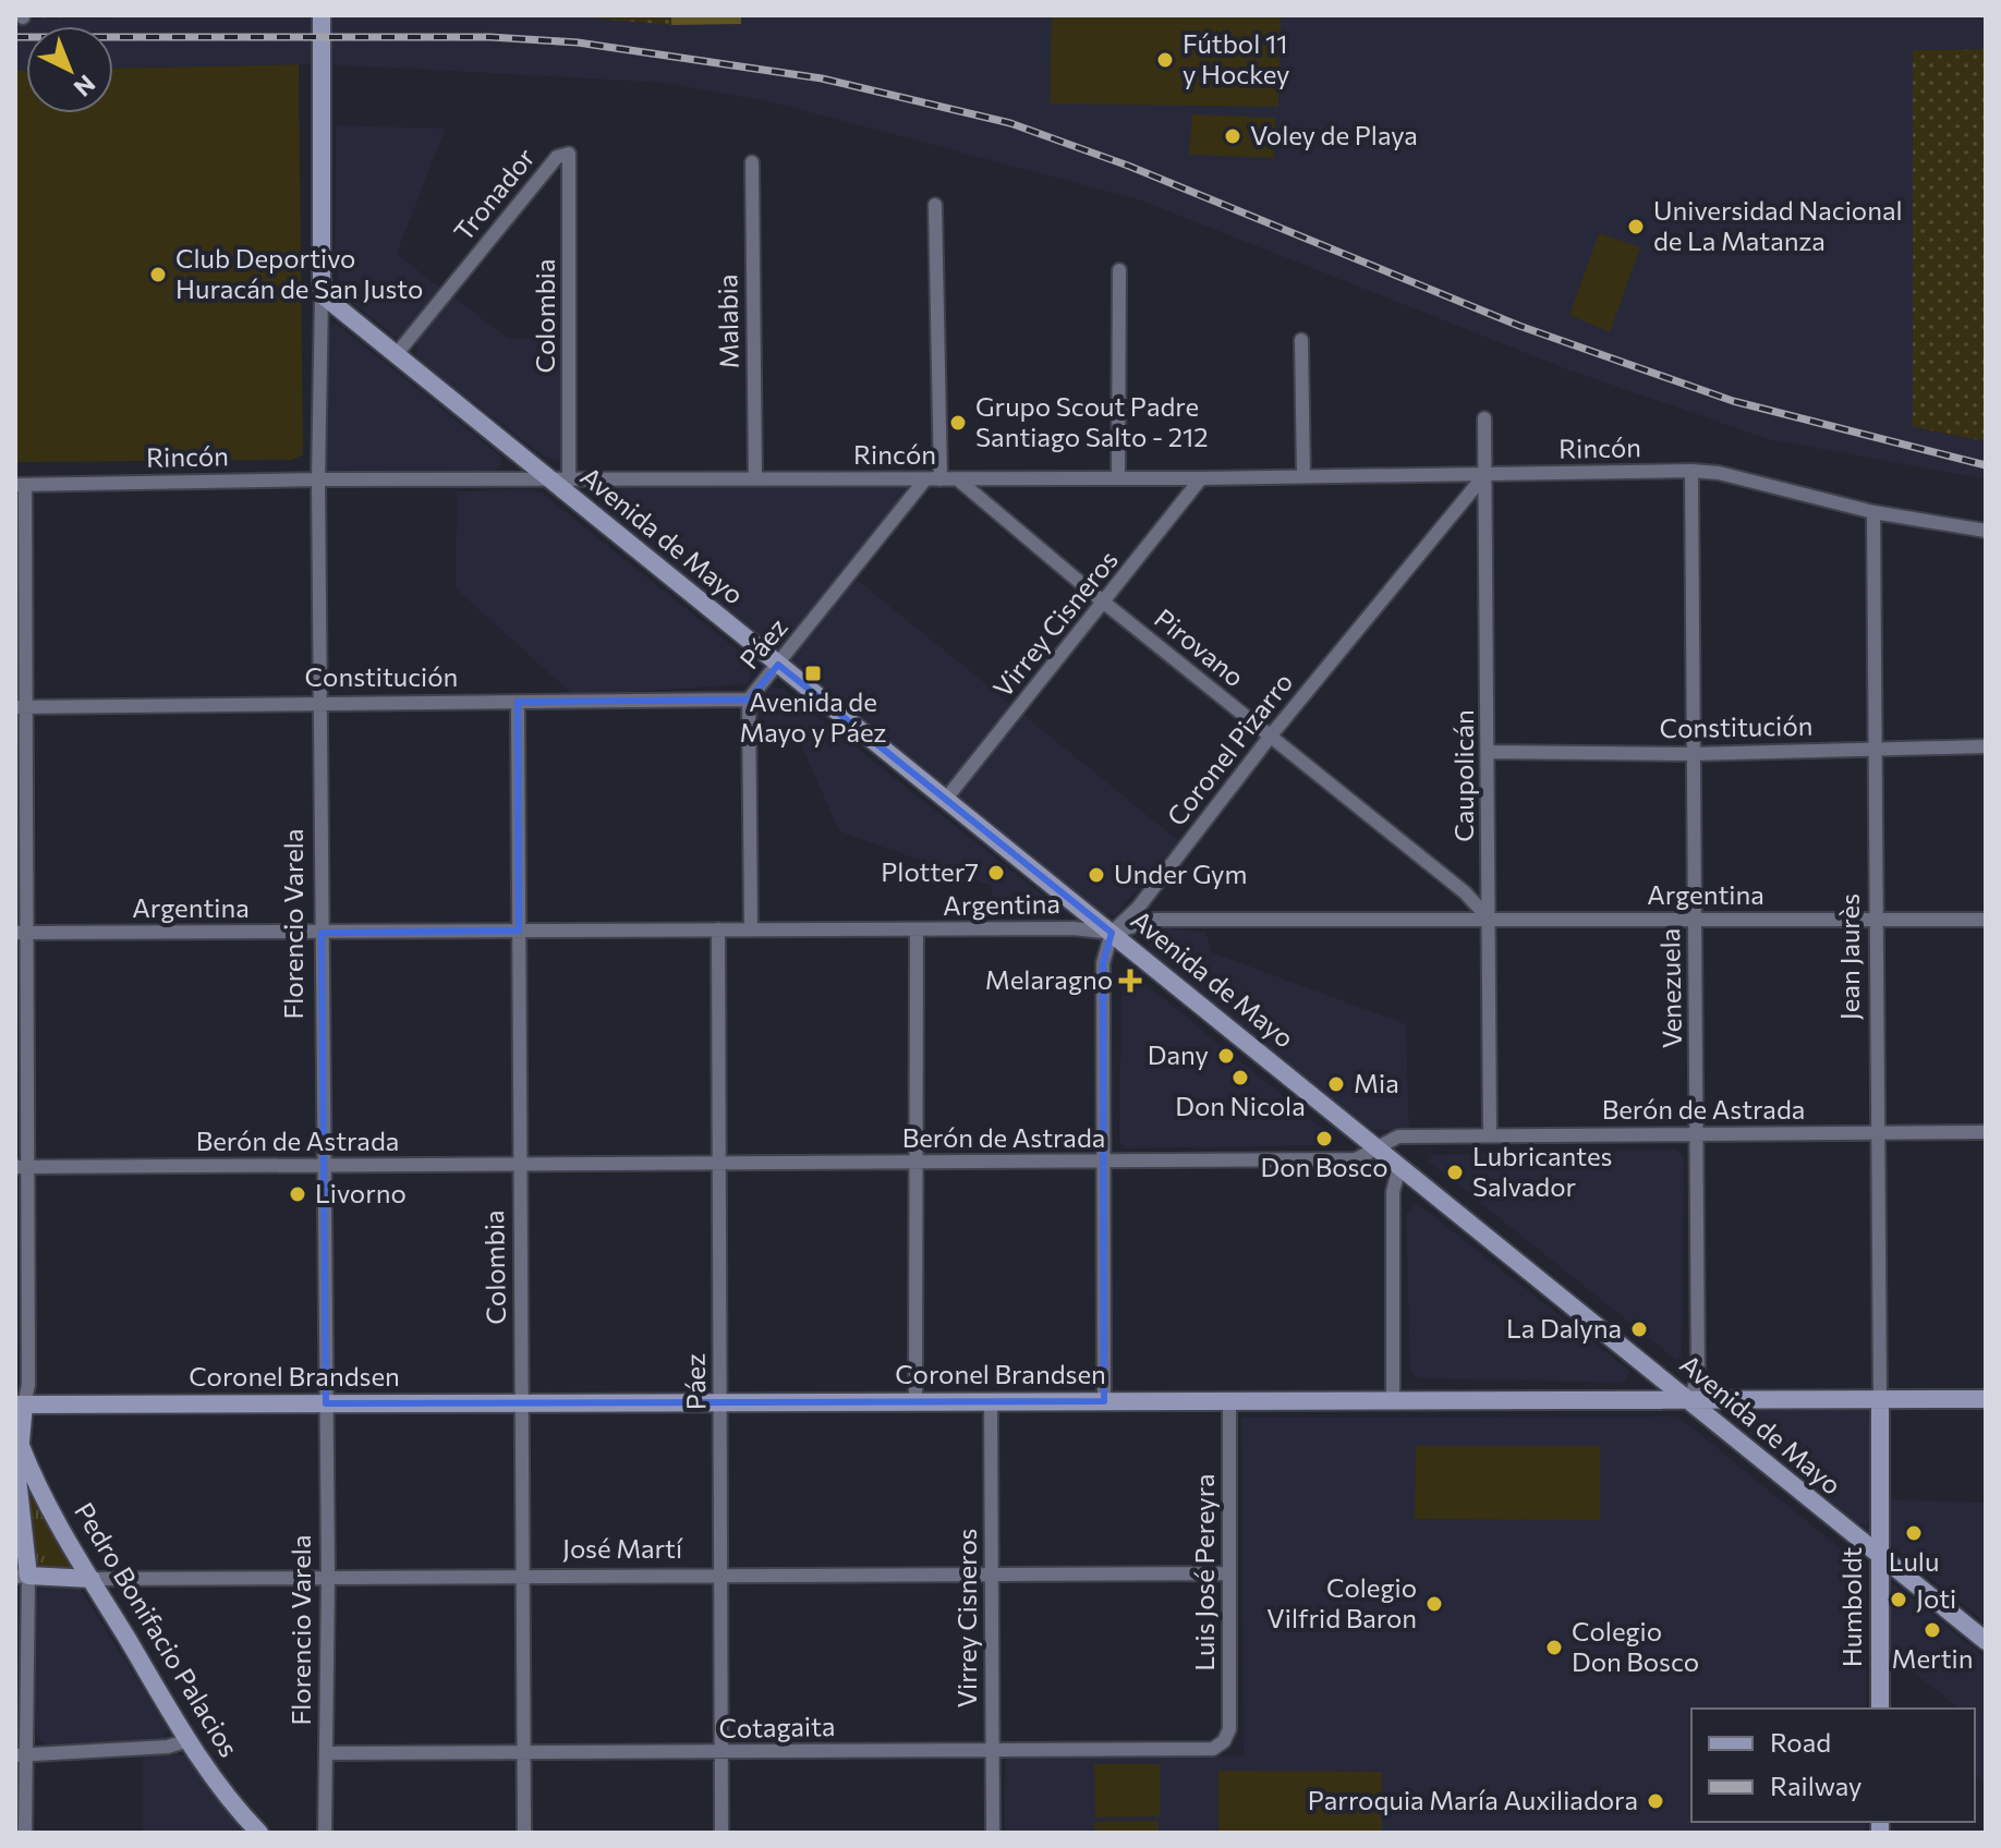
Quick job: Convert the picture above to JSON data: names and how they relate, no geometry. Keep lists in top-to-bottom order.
{
  "streets": {
    "street": [
      "Tronador",
      "Colombia",
      "Malabia",
      "Rincón",
      "Avenida de Mayo",
      "Virrey Cisneros",
      "Páez",
      "Pirovano",
      "Constitución",
      "Coronel Pizarro",
      "Caupolicán",
      "Argentina",
      "Florencio Varela",
      "Jean Jaurès",
      "Venezuela",
      "Berón de Astrada",
      "Coronel Brandsen",
      "José Martí",
      "Luis José Pereyra",
      "Humboldt",
      "Pedro Bonifacio Palacios",
      "Cotagaita"
    ]
  },
  "crossings": [
    ["Tronador", "Colombia"],
    ["Tronador", "Avenida de Mayo"],
    ["Colombia", "Rincón"],
    ["Colombia", "Constitución"],
    ["Colombia", "Argentina"],
    ["Colombia", "Berón de Astrada"],
    ["Colombia", "Coronel Brandsen"],
    ["Colombia", "José Martí"],
    ["Colombia", "Cotagaita"],
    ["Malabia", "Rincón"],
    ["Rincón", "Avenida de Mayo"],
    ["Rincón", "Virrey Cisneros"],
    ["Rincón", "Páez"],
    ["Rincón", "Pirovano"],
    ["Rincón", "Coronel Pizarro"],
    ["Rincón", "Caupolicán"],
    ["Rincón", "Florencio Varela"],
    ["Rincón", "Jean Jaurès"],
    ["Rincón", "Venezuela"],
    ["Avenida de Mayo", "Virrey Cisneros"],
    ["Avenida de Mayo", "Páez"],
    ["Avenida de Mayo", "Coronel Pizarro"],
    ["Avenida de Mayo", "Argentina"],
    ["Avenida de Mayo", "Florencio Varela"],
    ["Avenida de Mayo", "Venezuela"],
    ["Avenida de Mayo", "Berón de Astrada"],
    ["Avenida de Mayo", "Coronel Brandsen"],
    ["Avenida de Mayo", "Humboldt"],
    ["Virrey Cisneros", "Pirovano"],
    ["Virrey Cisneros", "Coronel Brandsen"],
    ["Virrey Cisneros", "José Martí"],
    ["Virrey Cisneros", "Cotagaita"],
    ["Páez", "Constitución"],
    ["Páez", "Argentina"],
    ["Páez", "Berón de Astrada"],
    ["Páez", "Coronel Brandsen"],
    ["Páez", "José Martí"],
    ["Páez", "Cotagaita"],
    ["Pirovano", "Coronel Pizarro"],
    ["Pirovano", "Caupolicán"],
    ["Pirovano", "Argentina"],
    ["Constitución", "Caupolicán"],
    ["Constitución", "Florencio Varela"],
    ["Constitución", "Jean Jaurès"],
    ["Constitución", "Venezuela"],
    ["Coronel Pizarro", "Caupolicán"],
    ["Coronel Pizarro", "Argentina"],
    ["Caupolicán", "Argentina"],
    ["Caupolicán", "Berón de Astrada"],
    ["Argentina", "Florencio Varela"],
    ["Argentina", "Jean Jaurès"],
    ["Argentina", "Venezuela"],
    ["Florencio Varela", "Berón de Astrada"],
    ["Florencio Varela", "Coronel Brandsen"],
    ["Florencio Varela", "José Martí"],
    ["Florencio Varela", "Cotagaita"],
    ["Jean Jaurès", "Berón de Astrada"],
    ["Jean Jaurès", "Coronel Brandsen"],
    ["Jean Jaurès", "Humboldt"],
    ["Venezuela", "Berón de Astrada"],
    ["Venezuela", "Coronel Brandsen"],
    ["Coronel Brandsen", "Luis José Pereyra"],
    ["Coronel Brandsen", "Humboldt"],
    ["José Martí", "Luis José Pereyra"],
    ["José Martí", "Pedro Bonifacio Palacios"],
    ["Luis José Pereyra", "Cotagaita"]
  ],
  "places": {
    "other": [
      "Fútbol 11 y Hockey",
      "Voley de Playa",
      "Universidad Nacional de La Matanza",
      "Club Deportivo Huracán de San Justo",
      "Grupo Scout Padre Santiago Salto - 212",
      "Plotter7",
      "Under Gym",
      "Dany",
      "Don Nicola",
      "Mia",
      "Don Bosco",
      "Lubricantes Salvador",
      "Livorno",
      "La Dalyna",
      "Lulu",
      "Joti",
      "Colegio Vilfrid Baron",
      "Mertin",
      "Colegio Don Bosco",
      "Parroquia María Auxiliadora"
    ],
    "transit": ["Avenida de Mayo y Páez"],
    "health": ["Melaragno"]
  },
  "legend": ["Road", "Railway"],
  "north": "bottom right"
}
